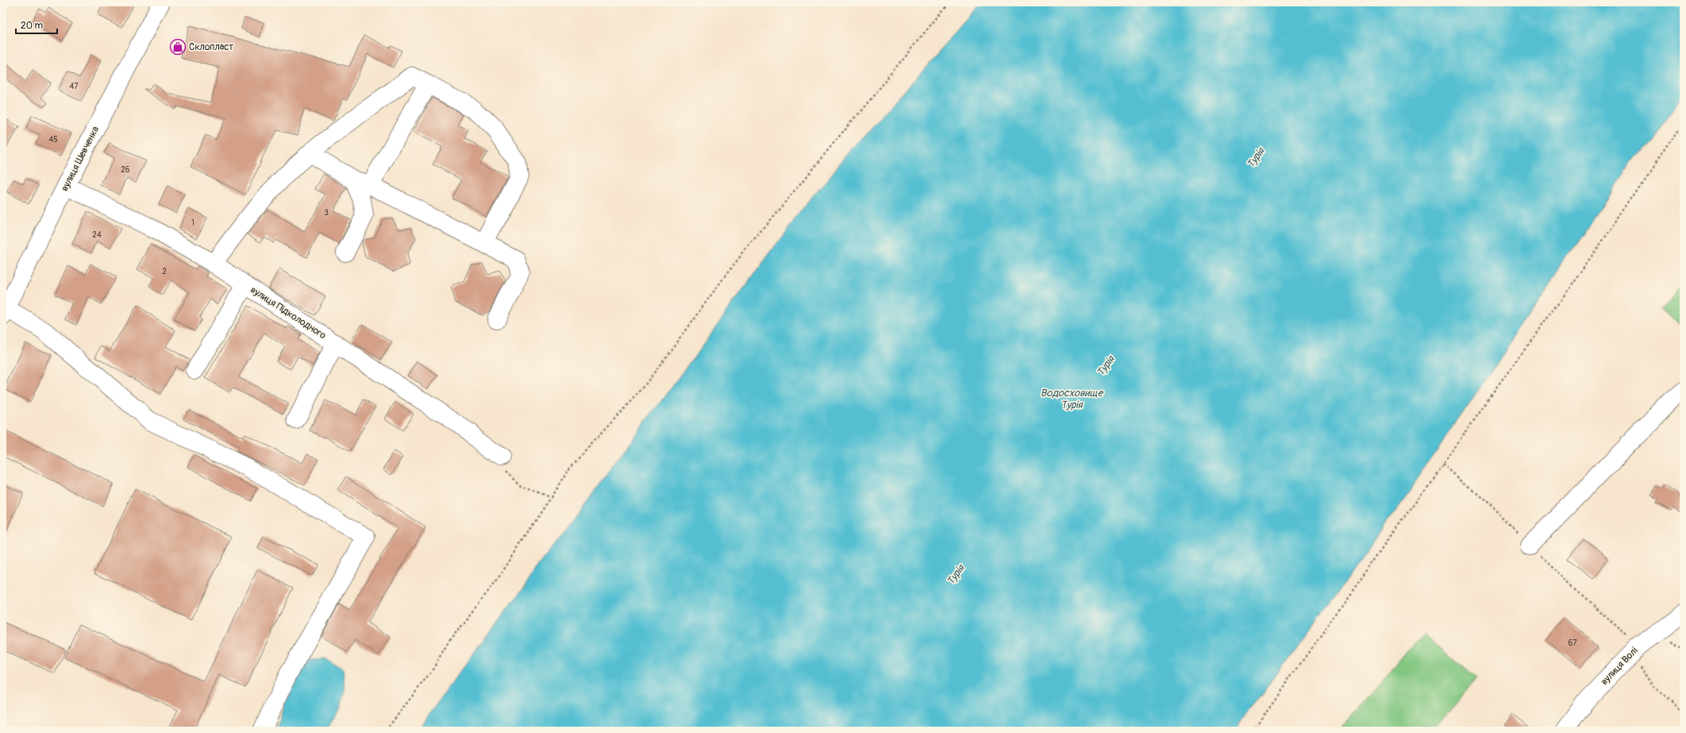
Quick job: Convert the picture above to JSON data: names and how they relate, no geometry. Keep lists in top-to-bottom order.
{
  "streets": {
    "street": ["вулиця Шевченка", "вулиця Підколодного", "вулиця Волі"]
  },
  "crossings": [
    ["вулиця Шевченка", "вулиця Підколодного"]
  ],
  "water": ["Турія", "Водосховище Турія"],
  "places": {
    "shop": ["Склопласт"]
  },
  "house_numbers": [
    "47",
    "45",
    "26",
    "3",
    "1",
    "24",
    "2",
    "67"
  ],
  "scale_bar": "20 m"
}
